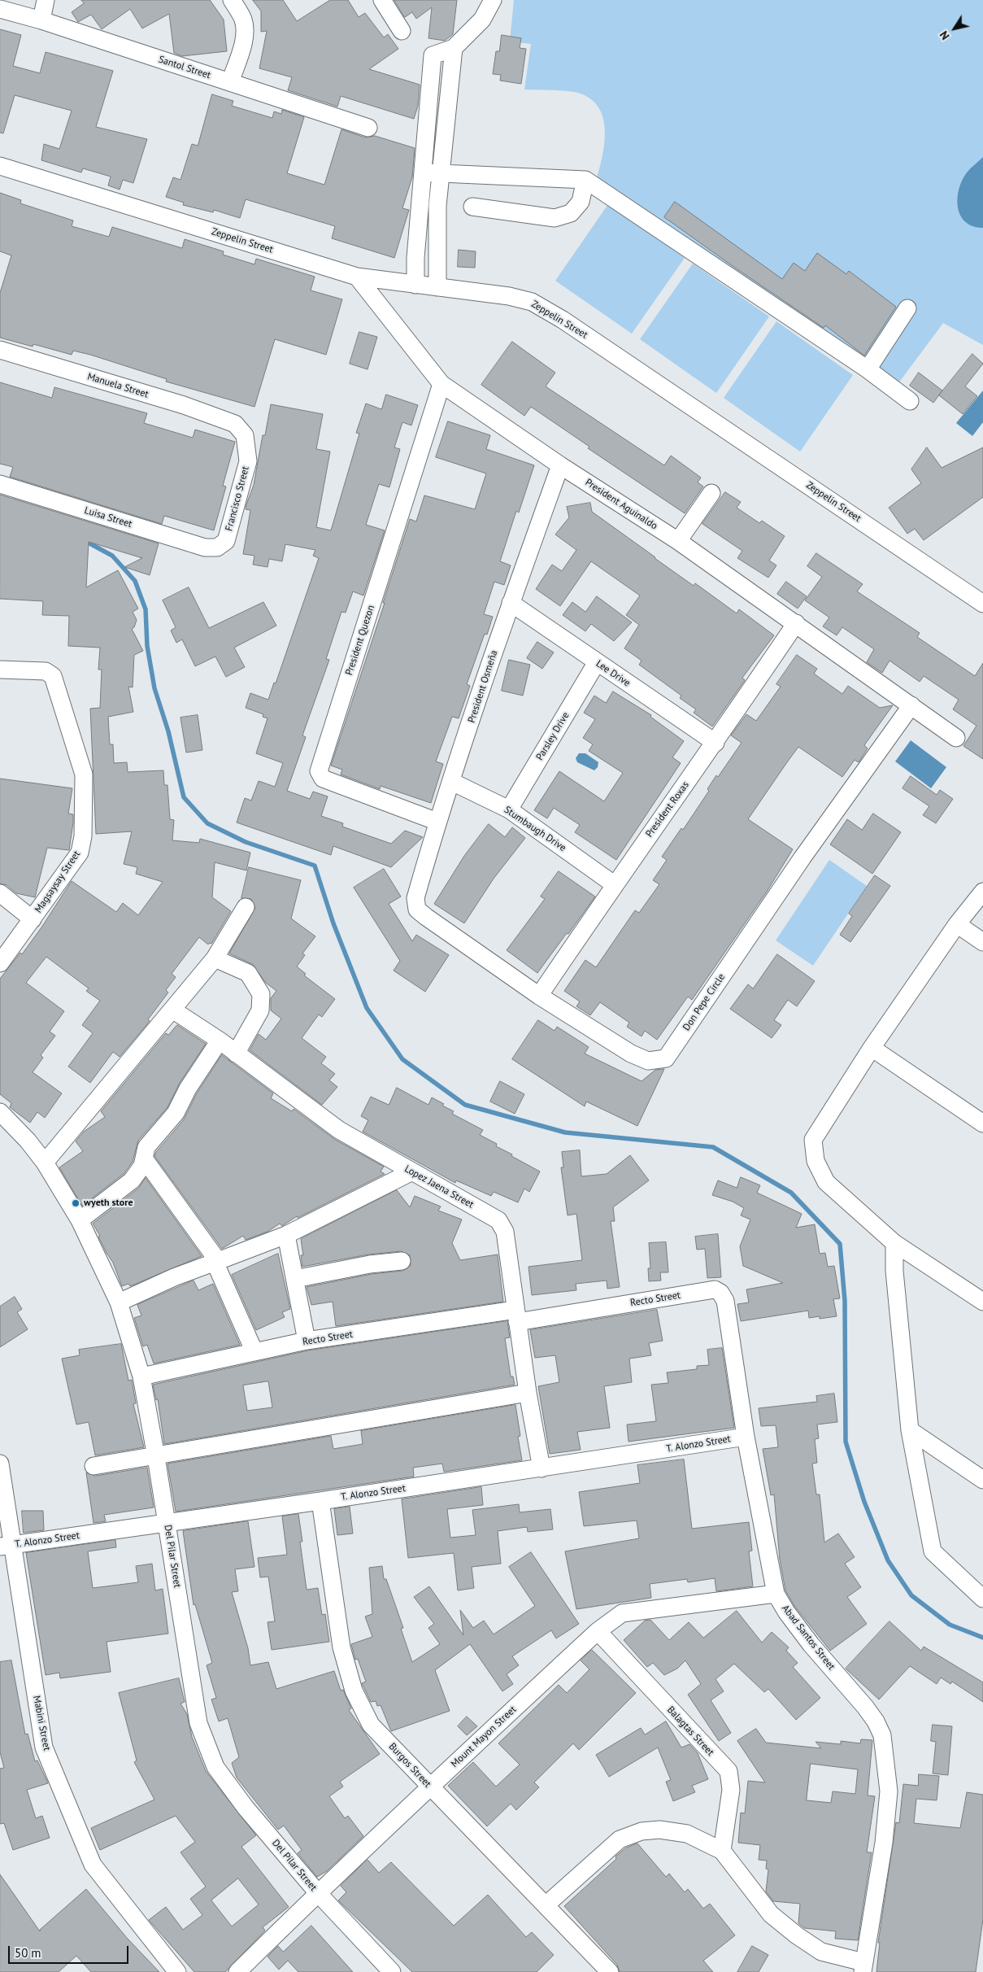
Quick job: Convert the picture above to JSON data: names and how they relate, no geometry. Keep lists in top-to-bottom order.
{
  "streets": {
    "street": [
      "Santol Street",
      "Zeppelin Street",
      "Manuela Street",
      "Francisco Street",
      "President Aguinaldo",
      "Luisa Street",
      "President Quezon",
      "Lee Drive",
      "President Osmeña",
      "Parsley Drive",
      "President Roxas",
      "Stumbaugh Drive",
      "Magsaysay Street",
      "Don Pepe Circle",
      "Lopez Jaena Street",
      "Recto Street",
      "T. Alonzo Street",
      "Del Pilar Street",
      "Abad Santos Street",
      "Mabini Street",
      "Balagtas Street",
      "Mount Mayon Street",
      "Burgos Street"
    ]
  },
  "crossings": [
    ["Zeppelin Street", "President Aguinaldo"],
    ["Manuela Street", "Francisco Street"],
    ["Francisco Street", "Luisa Street"],
    ["President Aguinaldo", "President Quezon"],
    ["President Aguinaldo", "President Osmeña"],
    ["President Aguinaldo", "President Roxas"],
    ["President Aguinaldo", "Don Pepe Circle"],
    ["President Quezon", "President Osmeña"],
    ["Lee Drive", "President Osmeña"],
    ["Lee Drive", "Parsley Drive"],
    ["Lee Drive", "President Roxas"],
    ["President Osmeña", "Stumbaugh Drive"],
    ["President Osmeña", "Don Pepe Circle"],
    ["Parsley Drive", "Stumbaugh Drive"],
    ["President Roxas", "Stumbaugh Drive"],
    ["President Roxas", "Don Pepe Circle"],
    ["Lopez Jaena Street", "Recto Street"],
    ["Lopez Jaena Street", "T. Alonzo Street"],
    ["Recto Street", "Del Pilar Street"],
    ["Recto Street", "Abad Santos Street"],
    ["T. Alonzo Street", "Del Pilar Street"],
    ["T. Alonzo Street", "Abad Santos Street"],
    ["T. Alonzo Street", "Mabini Street"],
    ["T. Alonzo Street", "Burgos Street"],
    ["Del Pilar Street", "Mount Mayon Street"],
    ["Abad Santos Street", "Mount Mayon Street"],
    ["Balagtas Street", "Mount Mayon Street"],
    ["Mount Mayon Street", "Burgos Street"]
  ],
  "places": ["wyeth store"],
  "scale_bar": "50 m",
  "north": "bottom left"
}
